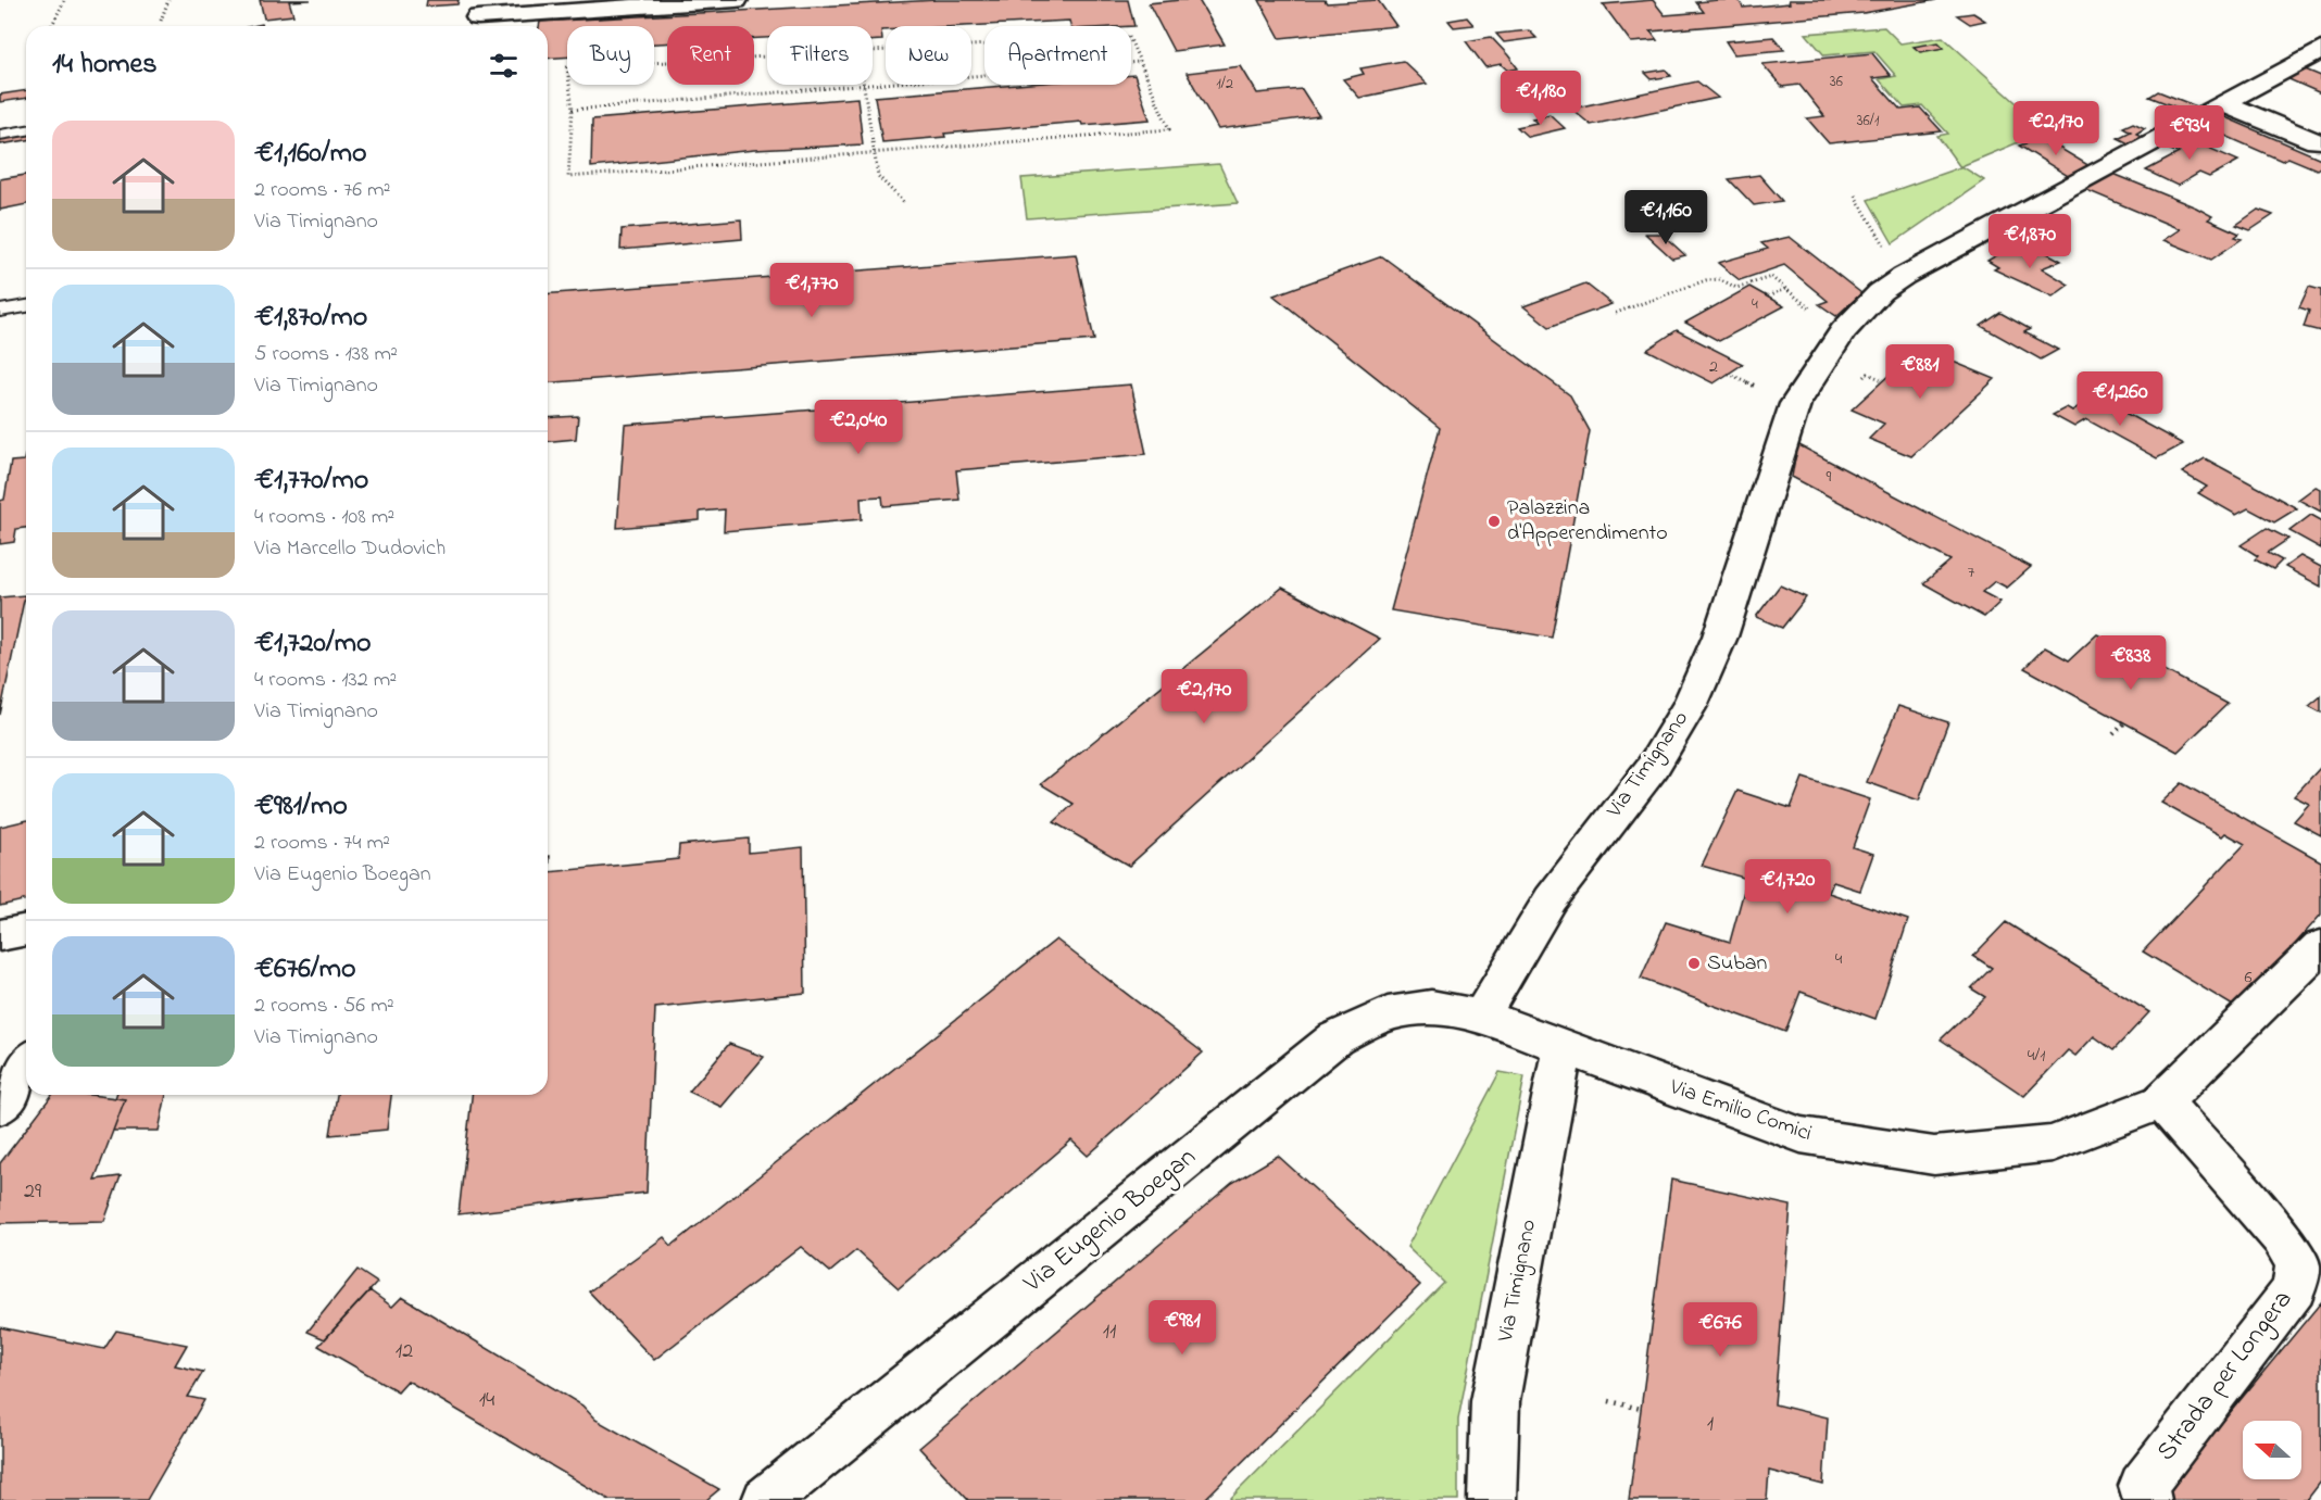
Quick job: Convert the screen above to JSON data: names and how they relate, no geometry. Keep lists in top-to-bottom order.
{
  "streets": {
    "street": [
      "Via Timignano",
      "Via Emilio Comici",
      "Via Eugenio Boegan",
      "Strada per Longera"
    ]
  },
  "crossings": [
    ["Via Timignano", "Via Emilio Comici"],
    ["Via Timignano", "Via Eugenio Boegan"],
    ["Via Emilio Comici", "Strada per Longera"]
  ],
  "places": ["Palazzina d'Apperendimento", "Suban"],
  "house_numbers": [
    "36",
    "1/2",
    "36/1",
    "4",
    "2",
    "9",
    "7",
    "4",
    "6",
    "4/1",
    "29",
    "11",
    "12",
    "14",
    "1"
  ],
  "north": "left",
  "page": {
    "chip": [
      "Buy",
      "Rent",
      "Filters",
      "New",
      "Apartment"
    ],
    "heading": "14 homes",
    "price": [
      "€1,180",
      "€2,170",
      "€934",
      "€1,160",
      "€1,870",
      "€1,770",
      "€881",
      "€1,260",
      "€2,040",
      "€838",
      "€2,170",
      "€1,720",
      "€981",
      "€676"
    ],
    "list": [
      {
        "name": "€1,160/mo",
        "note": "2 rooms · 76 m² · Via Timignano"
      },
      {
        "name": "€1,870/mo",
        "note": "5 rooms · 138 m² · Via Timignano"
      },
      {
        "name": "€1,770/mo",
        "note": "4 rooms · 108 m² · Via Marcello Dudovich"
      },
      {
        "name": "€1,720/mo",
        "note": "4 rooms · 132 m² · Via Timignano"
      },
      {
        "name": "€981/mo",
        "note": "2 rooms · 74 m² · Via Eugenio Boegan"
      },
      {
        "name": "€676/mo",
        "note": "2 rooms · 56 m² · Via Timignano"
      }
    ]
  }
}
